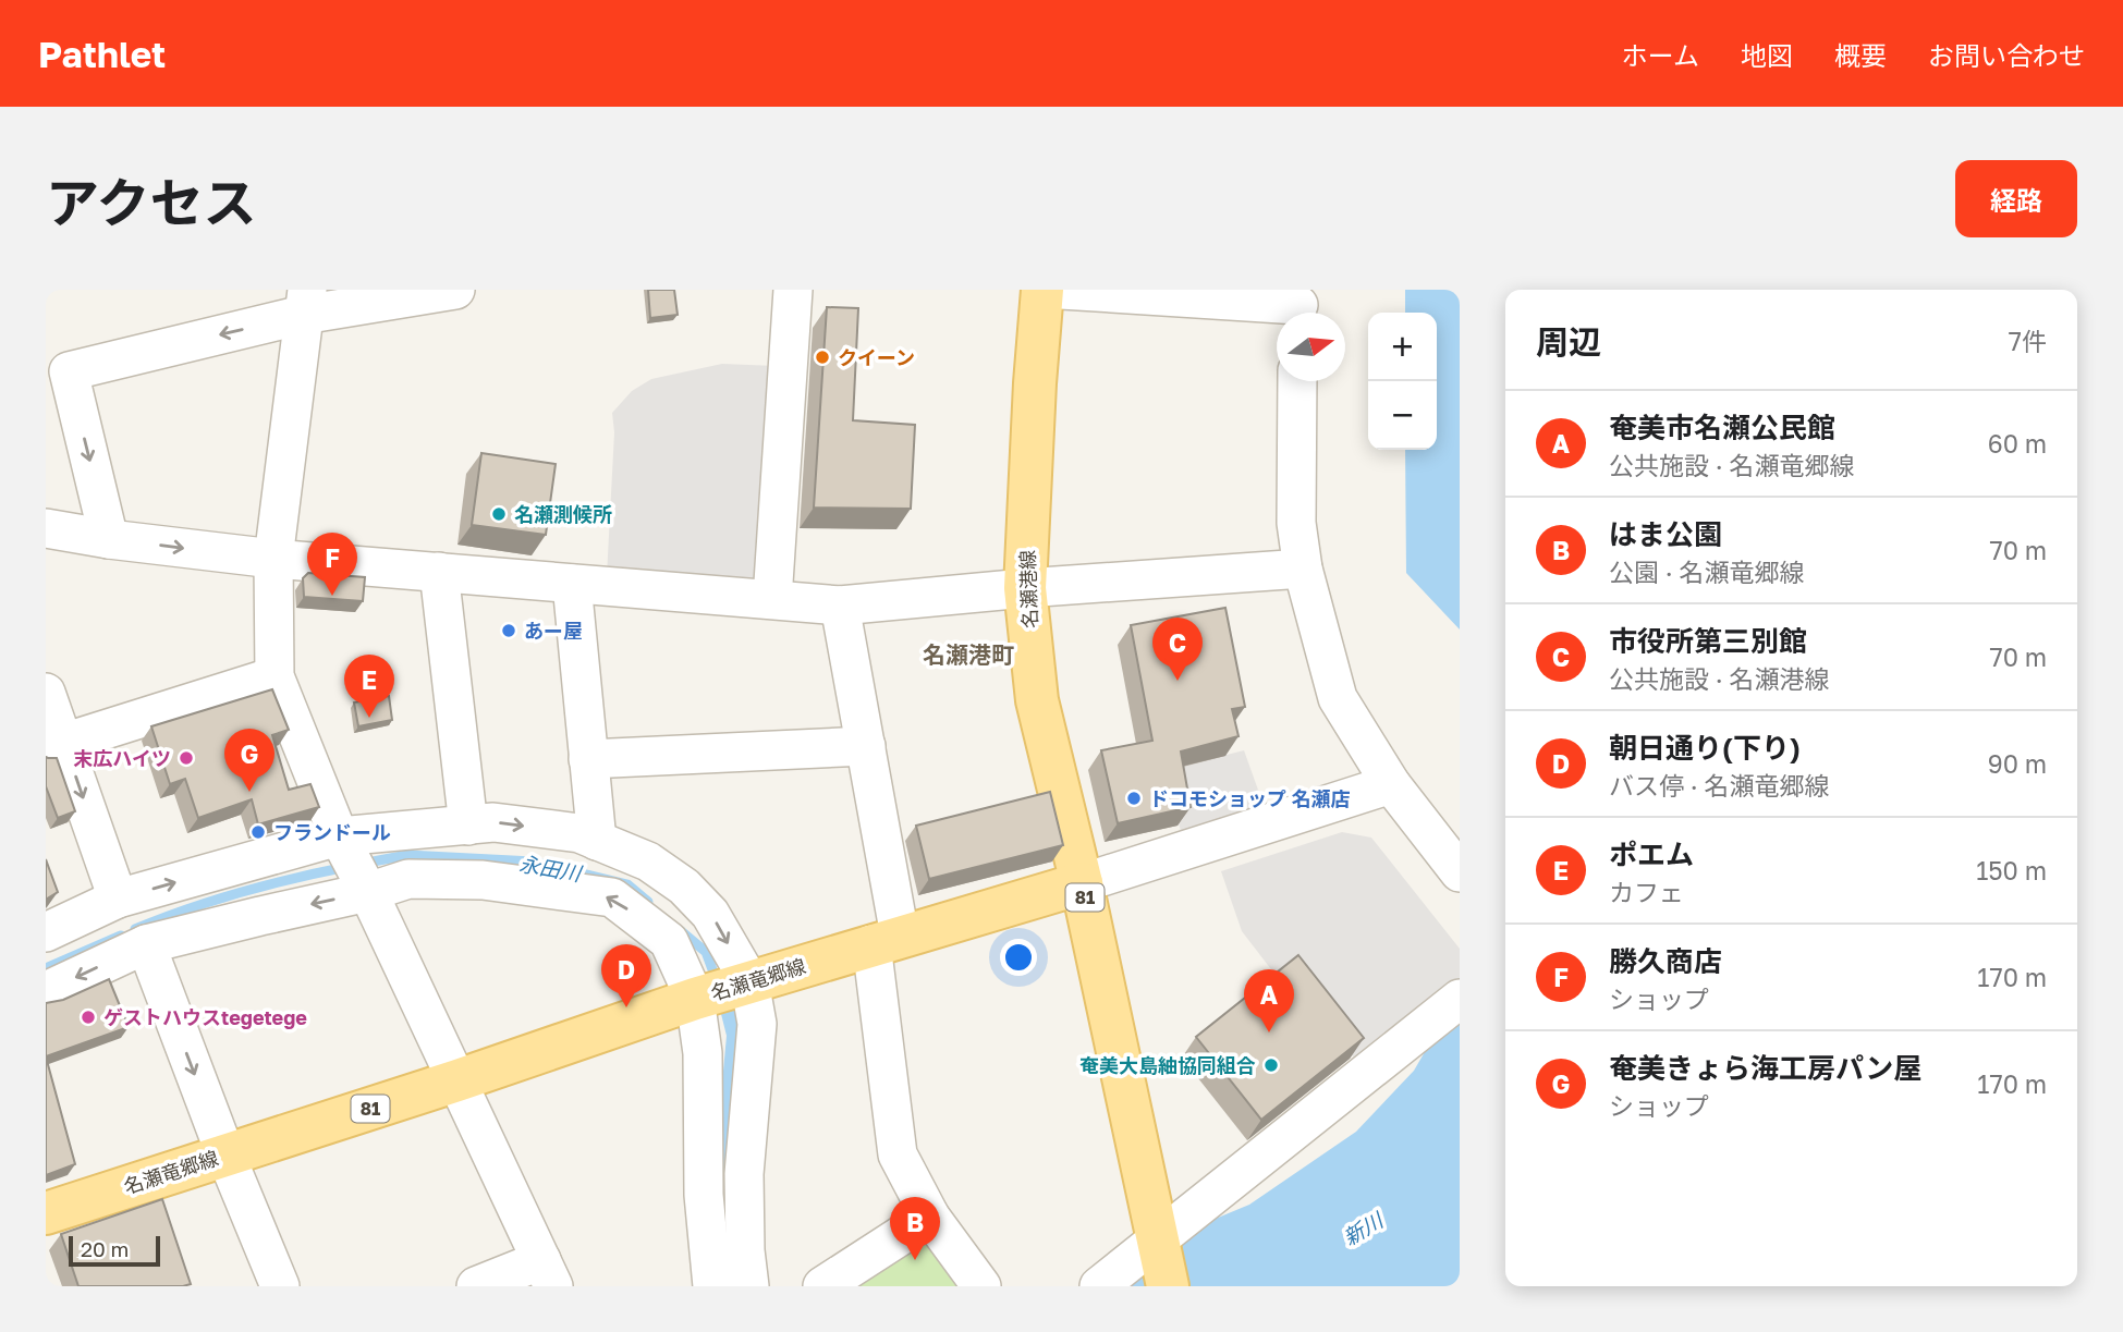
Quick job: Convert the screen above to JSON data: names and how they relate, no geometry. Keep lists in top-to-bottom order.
{
  "streets": {
    "main road": ["名瀬港線", "81", "名瀬竜郷線"]
  },
  "crossings": [
    ["名瀬港線", "81"],
    ["名瀬港線", "名瀬竜郷線"],
    ["81", "名瀬竜郷線"]
  ],
  "districts": ["名瀬港町"],
  "water": ["永田川", "新川"],
  "places": [
    "クイーン",
    "名瀬測候所",
    "あー屋",
    "末広ハイツ",
    "ドコモショップ 名瀬店",
    "フランドール",
    "ゲストハウスtegetege",
    "奄美大島紬協同組合"
  ],
  "scale_bar": "20 m",
  "north": "right",
  "page": {
    "header": "Pathlet",
    "nav": [
      "ホーム",
      "地図",
      "概要",
      "お問い合わせ"
    ],
    "title": "アクセス",
    "buttons": "経路",
    "heading": ["周辺", "7件"],
    "map_buttons": ["+", "−"],
    "list": [
      {
        "mark": "A",
        "name": "奄美市名瀬公民館",
        "note": "公共施設 · 名瀬竜郷線",
        "value": "60 m"
      },
      {
        "mark": "B",
        "name": "はま公園",
        "note": "公園 · 名瀬竜郷線",
        "value": "70 m"
      },
      {
        "mark": "C",
        "name": "市役所第三別館",
        "note": "公共施設 · 名瀬港線",
        "value": "70 m"
      },
      {
        "mark": "D",
        "name": "朝日通り(下り)",
        "note": "バス停 · 名瀬竜郷線",
        "value": "90 m"
      },
      {
        "mark": "E",
        "name": "ポエム",
        "note": "カフェ",
        "value": "150 m"
      },
      {
        "mark": "F",
        "name": "勝久商店",
        "note": "ショップ",
        "value": "170 m"
      },
      {
        "mark": "G",
        "name": "奄美きょら海工房パン屋",
        "note": "ショップ",
        "value": "170 m"
      }
    ],
    "pins": [
      "F",
      "C",
      "E",
      "G",
      "D",
      "A",
      "B"
    ],
    "scale": "20 m"
  }
}
